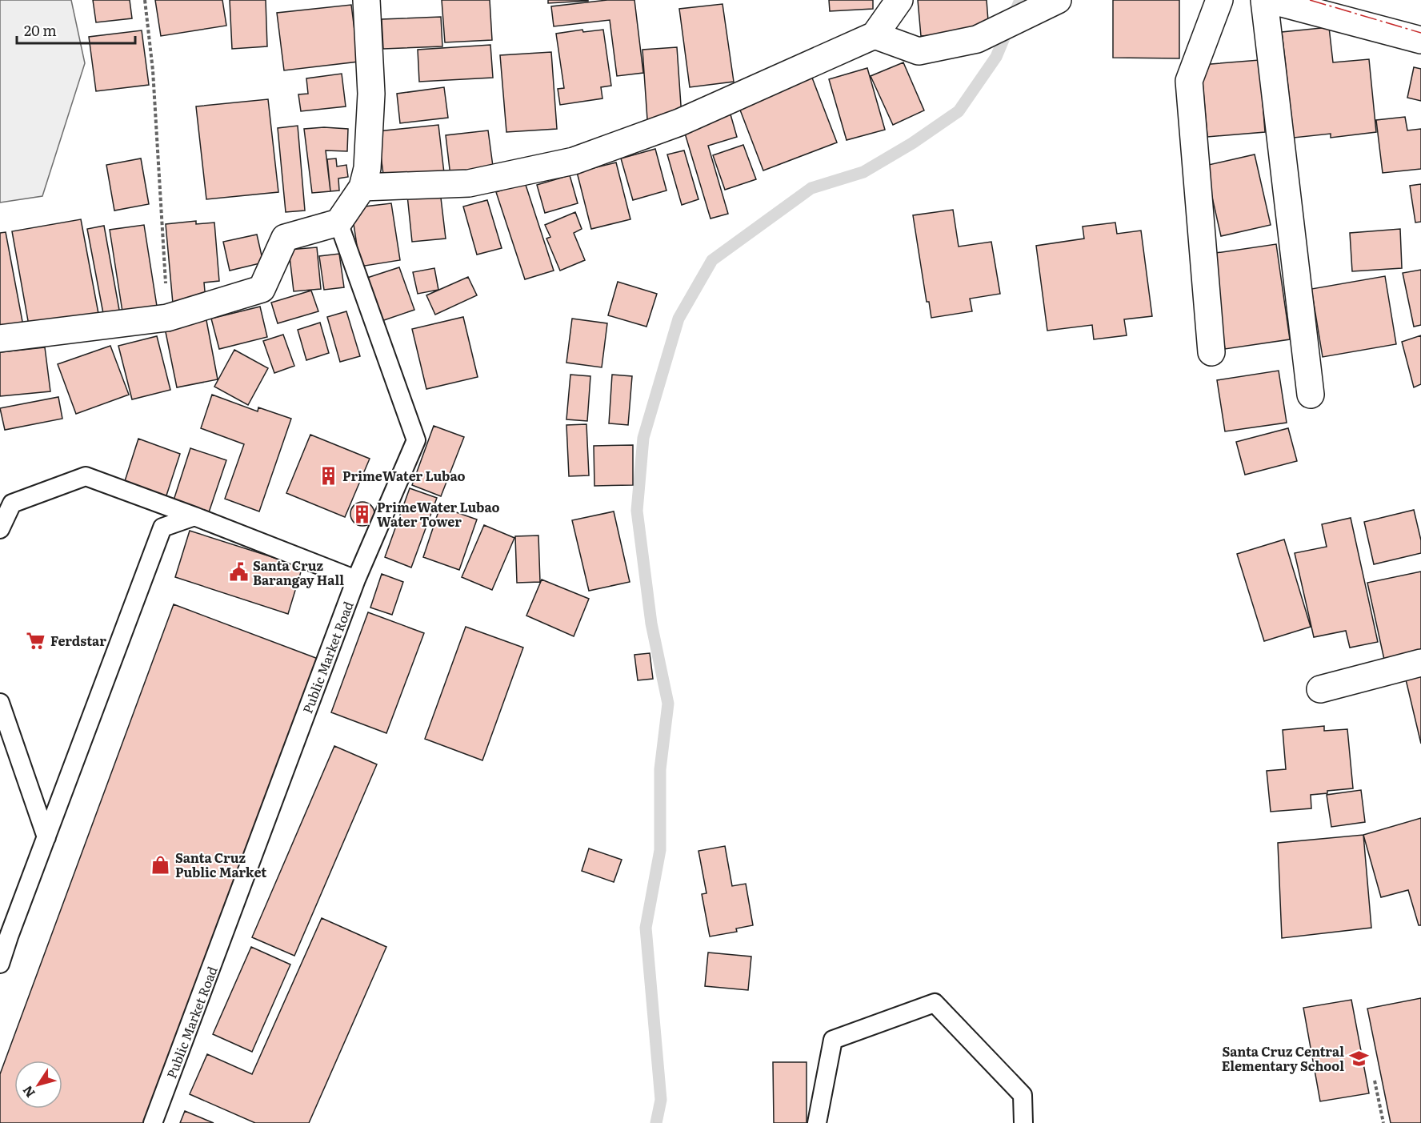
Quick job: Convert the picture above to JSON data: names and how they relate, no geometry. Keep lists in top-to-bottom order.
{
  "streets": {
    "lane": ["Public Market Road"]
  },
  "places": {
    "building": ["PrimeWater Lubao", "PrimeWater Lubao Water Tower"],
    "public building": ["Santa Cruz Barangay Hall"],
    "supermarket": ["Ferdstar"],
    "shop": ["Santa Cruz Public Market"],
    "school or university": ["Santa Cruz Central Elementary School"]
  },
  "scale_bar": "20 m",
  "north": "bottom left"
}
